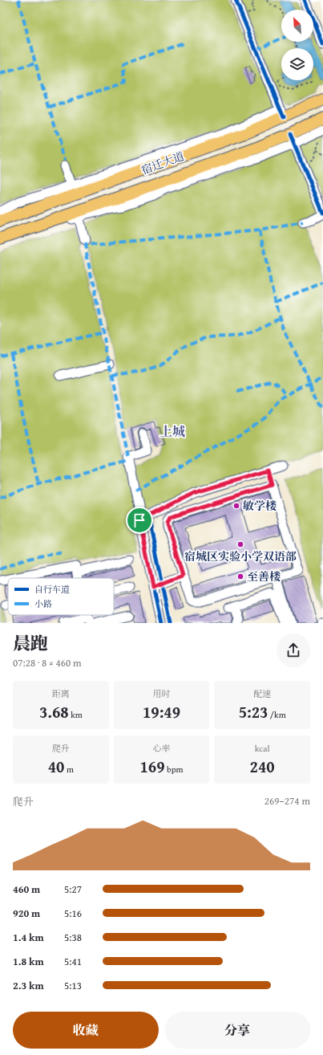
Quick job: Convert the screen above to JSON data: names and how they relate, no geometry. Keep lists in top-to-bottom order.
{
  "streets": {
    "main road": ["宿迁大道"]
  },
  "districts": ["上城"],
  "places": ["敏学楼", "宿城区实验小学双语部", "至善楼"],
  "legend": ["自行车道", "小路"],
  "north": "top left",
  "page": {
    "heading": ["晨跑", "07:28 · 8 × 460 m"],
    "stats": [
      ["距离", "3.68 km"],
      ["用时", "19:49"],
      ["配速", "5:23 /km"],
      ["爬升", "40 m"],
      ["心率", "169 bpm"],
      ["kcal", "240"]
    ],
    "chart": ["爬升", "269–274 m"],
    "list": [
      {
        "name": "460 m",
        "note": "5:27"
      },
      {
        "name": "920 m",
        "note": "5:16"
      },
      {
        "name": "1.4 km",
        "note": "5:38"
      },
      {
        "name": "1.8 km",
        "note": "5:41"
      },
      {
        "name": "2.3 km",
        "note": "5:13"
      }
    ],
    "buttons": ["收藏", "分享"]
  }
}
